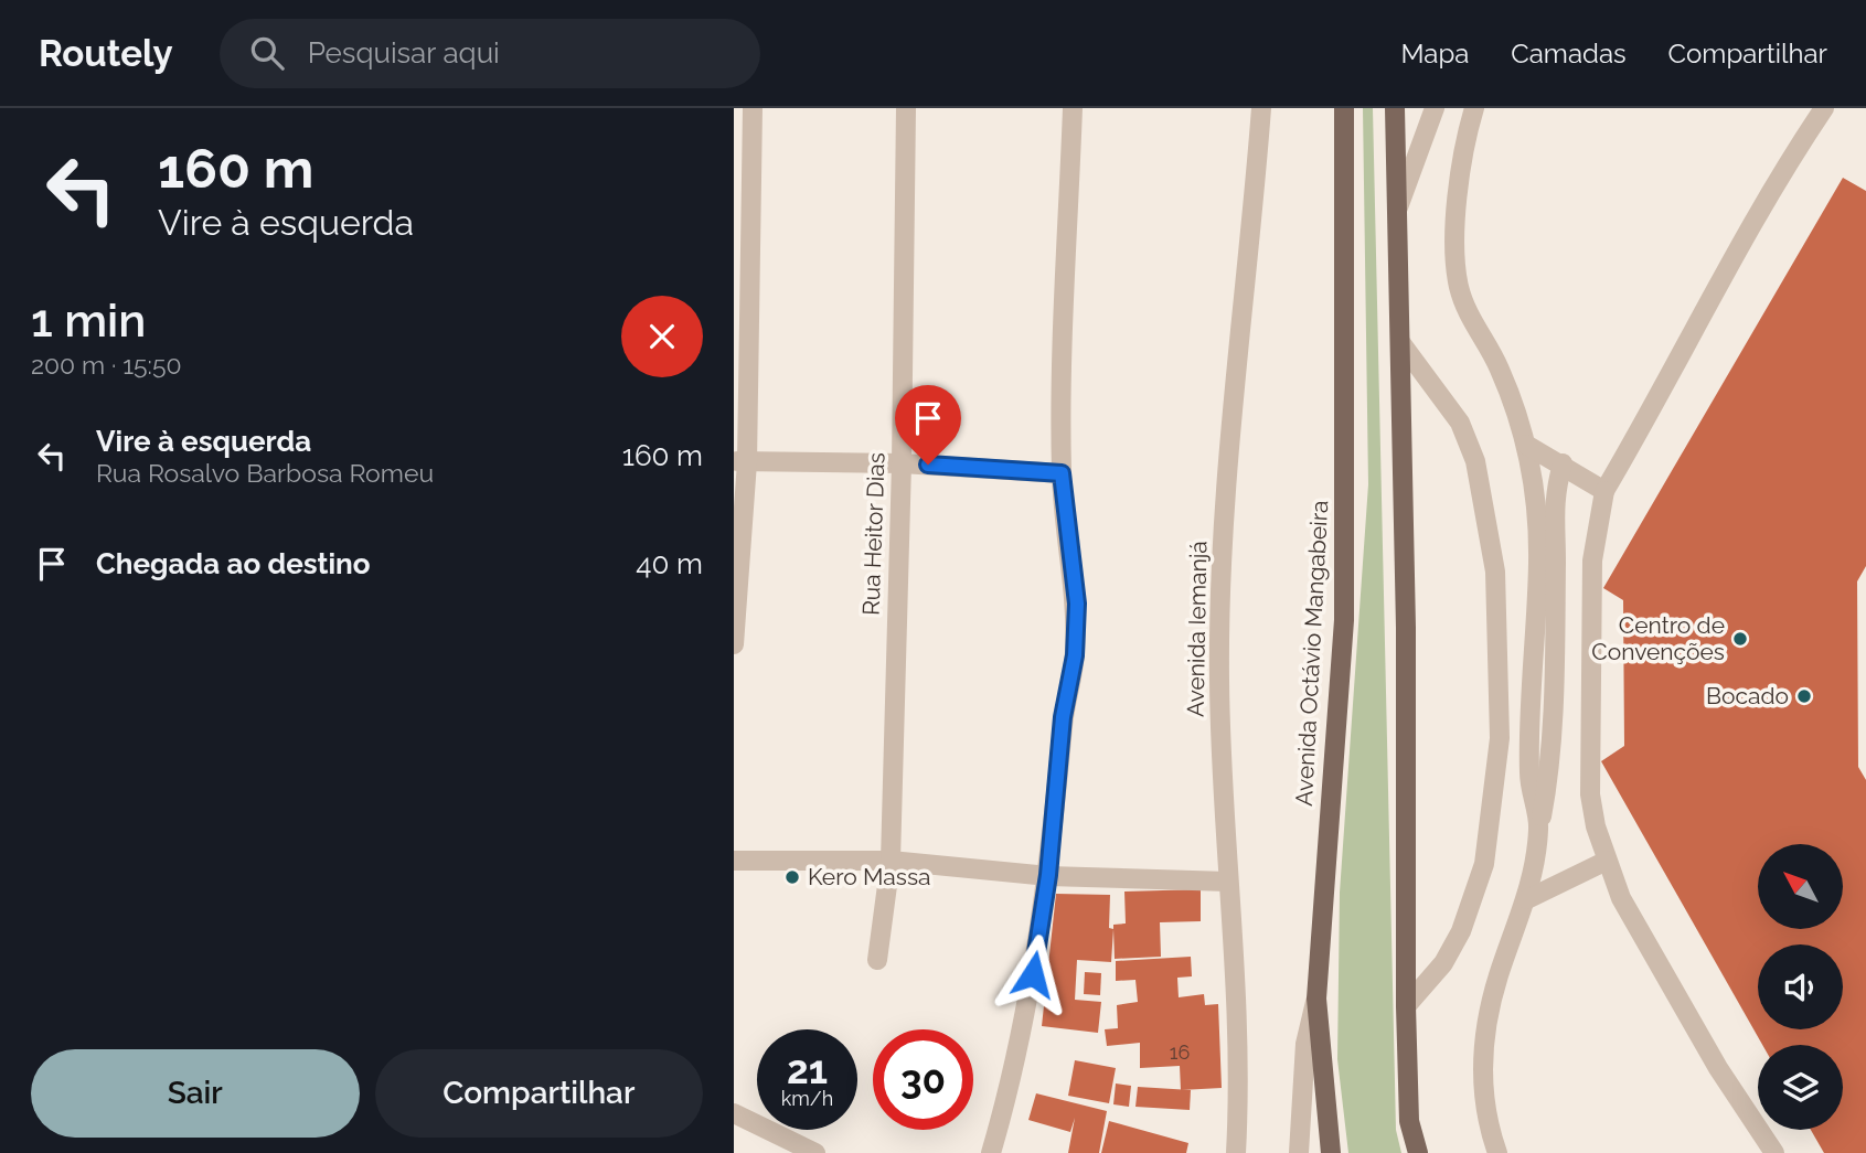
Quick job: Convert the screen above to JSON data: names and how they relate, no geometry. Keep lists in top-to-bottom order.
{
  "streets": {
    "main road": ["Avenida Octávio Mangabeira"],
    "street": ["Rua Heitor Dias", "Avenida Iemanjá"]
  },
  "places": ["Centro de Convenções", "Bocado", "Kero Massa"],
  "house_numbers": ["16"],
  "north": "top left",
  "page": {
    "header": "Routely",
    "search": "Pesquisar aqui",
    "nav": ["Mapa", "Camadas", "Compartilhar"],
    "turn": ["160 m", "Vire à esquerda"],
    "heading": ["1 min", "200 m · 15:50"],
    "list": [
      {
        "name": "Vire à esquerda",
        "note": "Rua Rosalvo Barbosa Romeu",
        "value": "160 m"
      },
      {
        "name": "Chegada ao destino",
        "value": "40 m"
      }
    ],
    "speed": "21 km/h",
    "limit": "30",
    "buttons": ["Sair", "Compartilhar"]
  }
}
